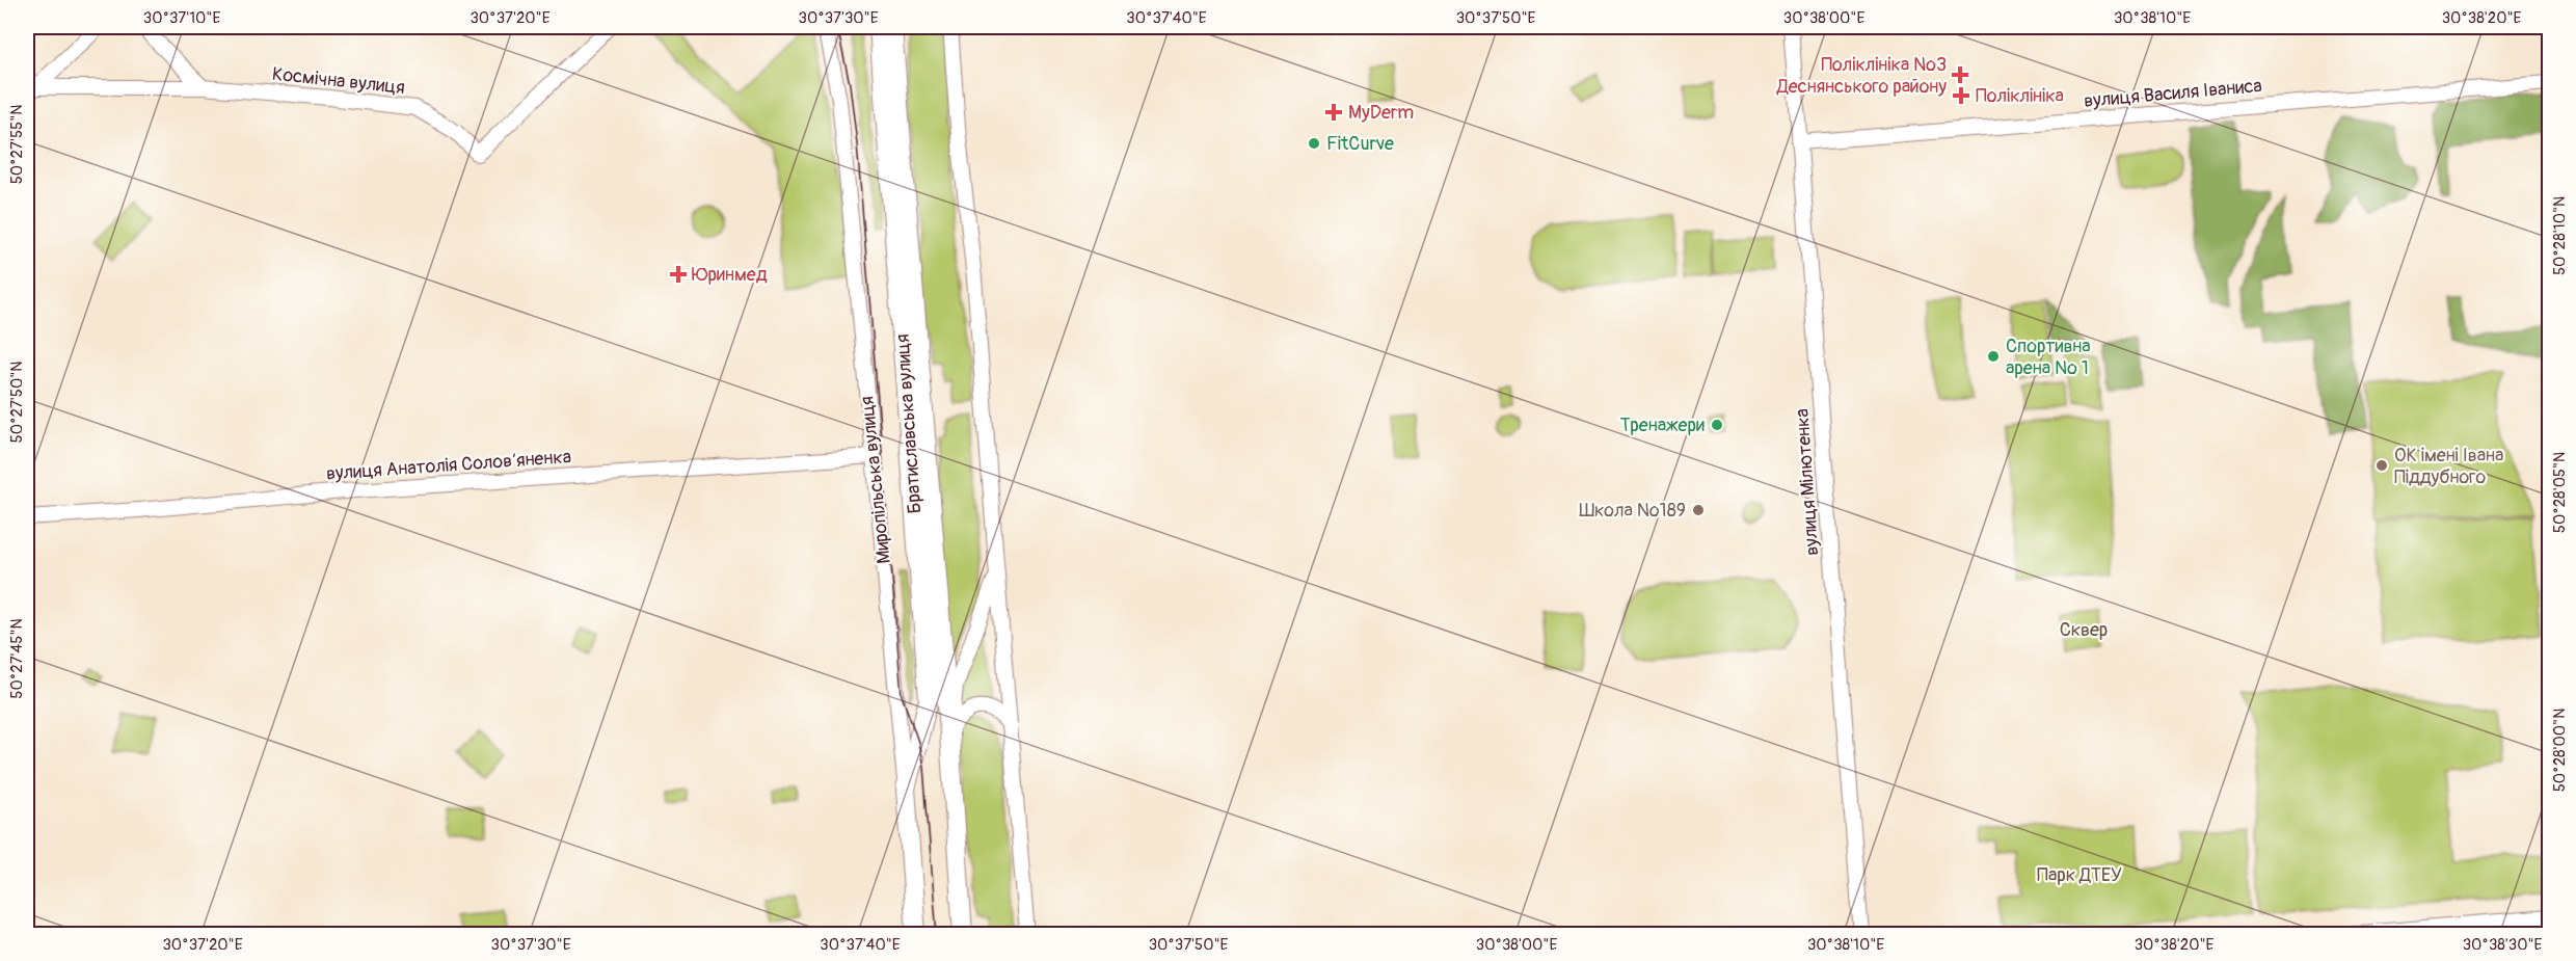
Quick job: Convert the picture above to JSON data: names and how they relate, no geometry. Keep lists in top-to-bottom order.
{
  "streets": {
    "main road": ["Братиславська вулиця", "Миропільська вулиця"],
    "street": [
      "Космічна вулиця",
      "вулиця Василя Іваниса",
      "вулиця Анатолія Соловʼяненка",
      "вулиця Мілютенка"
    ]
  },
  "crossings": [
    ["вулиця Василя Іваниса", "вулиця Мілютенка"],
    ["Братиславська вулиця", "Миропільська вулиця"],
    ["вулиця Анатолія Соловʼяненка", "Миропільська вулиця"]
  ],
  "parks": ["Сквер", "Парк ДТЕУ"],
  "places": {
    "health": [
      "Поліклініка №3 Деснянського району",
      "Поліклініка",
      "MyDerm",
      "Юринмед"
    ],
    "other": [
      "FitCurve",
      "Спортивна арена № 1",
      "Тренажери",
      "ОК імені Івана Піддубного",
      "Школа №189"
    ]
  },
  "coordinates": [
    "30°37'10\"E",
    "30°37'20\"E",
    "30°37'30\"E",
    "30°37'40\"E",
    "30°37'50\"E",
    "30°38'00\"E",
    "30°38'10\"E",
    "30°38'20\"E",
    "50°27'55\"N",
    "50°28'10\"N",
    "50°27'50\"N",
    "50°28'05\"N",
    "50°27'45\"N",
    "50°28'00\"N",
    "30°38'30\"E"
  ]
}
